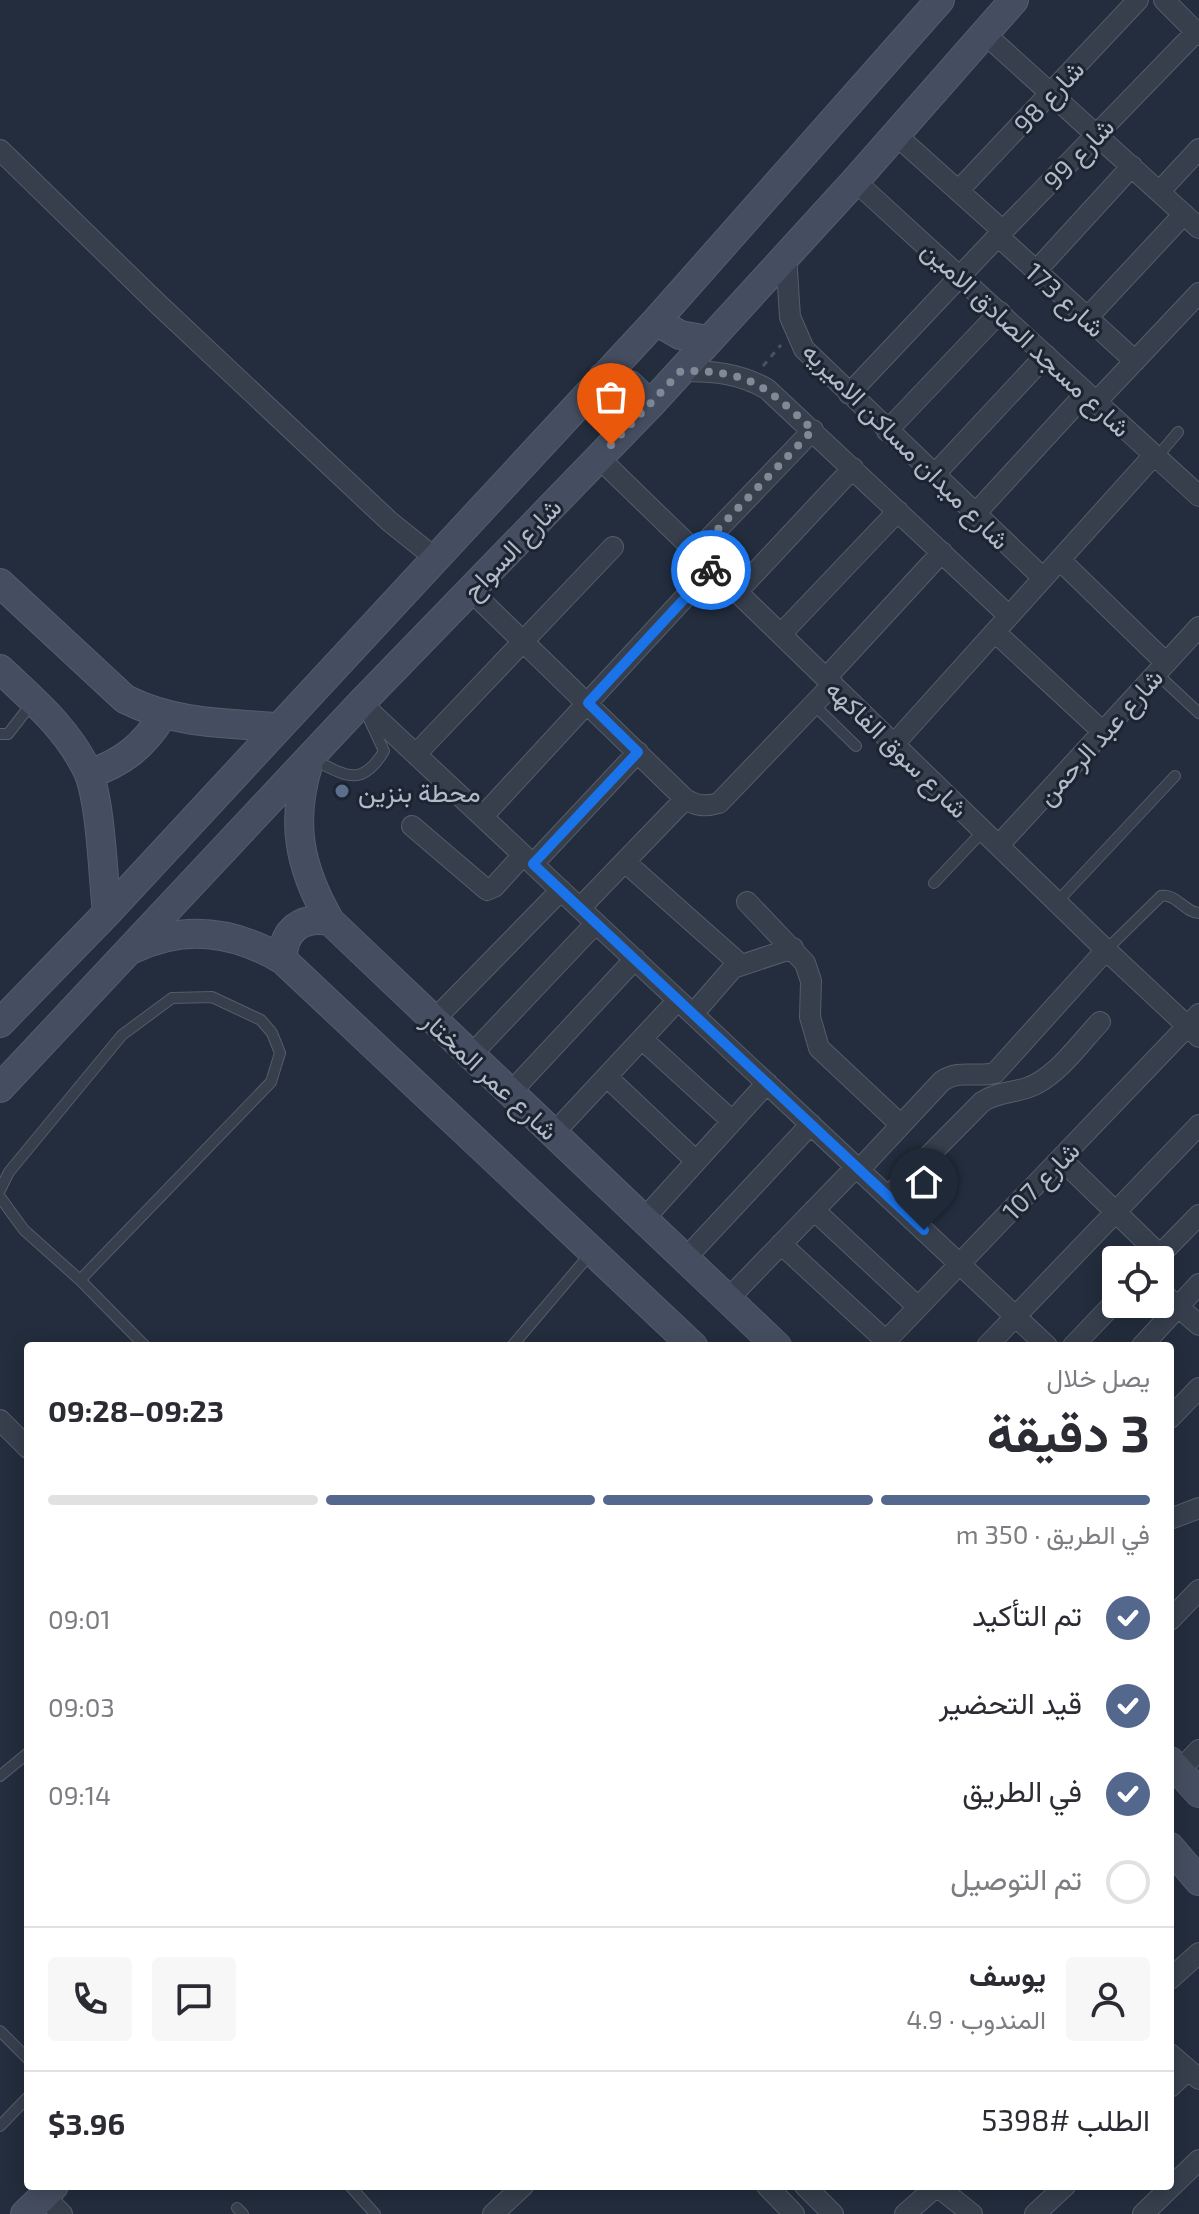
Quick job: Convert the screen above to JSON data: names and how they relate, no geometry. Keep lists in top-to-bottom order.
{
  "streets": {
    "main road": ["شارع السواح", "شارع عمر المختار"],
    "street": [
      "شارع 98",
      "شارع 99",
      "شارع 173",
      "شارع مسجد الصادق الامين",
      "شارع ميدان مساكن الاميريه",
      "شارع عبد الرحمن",
      "شارع سوق الفاكهه",
      "شارع 107"
    ]
  },
  "crossings": [
    ["شارع 98", "شارع 173"],
    ["شارع 99", "شارع 173"],
    ["شارع 99", "شارع مسجد الصادق الامين"],
    ["شارع 99", "شارع ميدان مساكن الاميريه"],
    ["شارع 173", "شارع السواح"],
    ["شارع مسجد الصادق الامين", "شارع السواح"],
    ["شارع ميدان مساكن الاميريه", "شارع السواح"],
    ["شارع السواح", "شارع سوق الفاكهه"],
    ["شارع السواح", "شارع عمر المختار"],
    ["شارع عبد الرحمن", "شارع سوق الفاكهه"],
    ["شارع سوق الفاكهه", "شارع 107"]
  ],
  "places": ["محطة بنزين"],
  "page": {
    "heading": ["3 دقيقة", "يصل خلال", "09:23–09:28"],
    "panel": [
      "يوسف",
      "المندوب · 4.9",
      "الطلب #5398",
      "$3.96"
    ],
    "bar": "في الطريق · 350 m",
    "list": [
      ["تم التأكيد", "09:01"],
      ["قيد التحضير", "09:03"],
      ["في الطريق", "09:14"],
      "تم التوصيل"
    ]
  }
}
